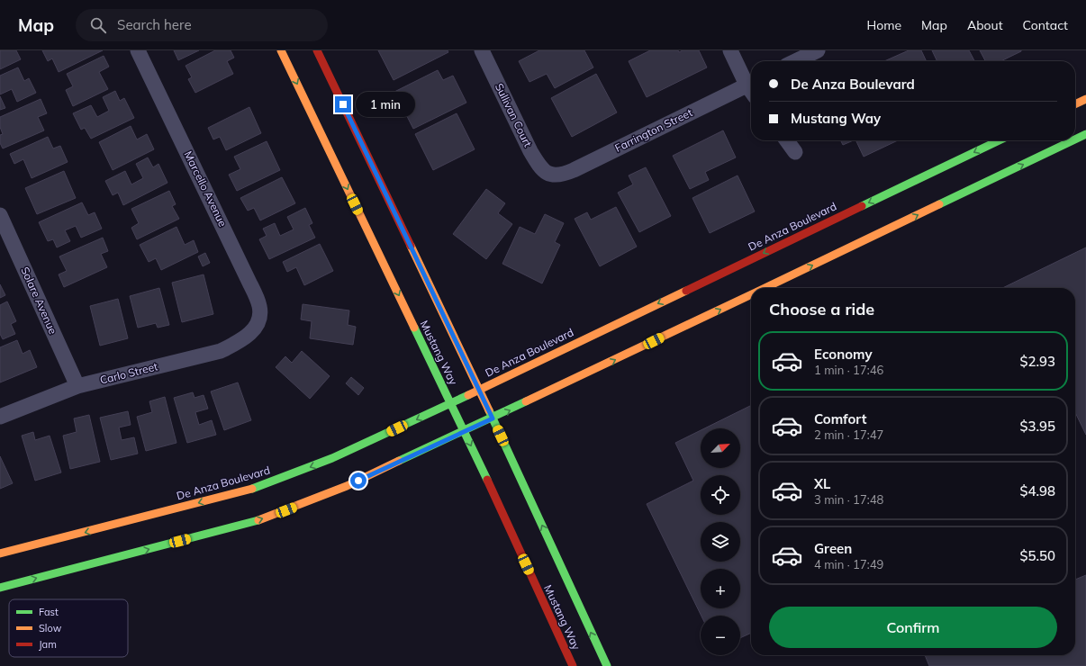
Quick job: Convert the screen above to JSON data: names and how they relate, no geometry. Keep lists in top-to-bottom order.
{
  "streets": {
    "street": [
      "Sullivan Court",
      "Farrington Street",
      "Marcello Avenue",
      "De Anza Boulevard",
      "Solare Avenue",
      "Mustang Way",
      "Carlo Street"
    ]
  },
  "crossings": [
    ["Sullivan Court", "Farrington Street"],
    ["Marcello Avenue", "Carlo Street"],
    ["De Anza Boulevard", "Mustang Way"],
    ["Solare Avenue", "Carlo Street"]
  ],
  "legend": ["Fast", "Slow", "Jam"],
  "north": "top right",
  "page": {
    "header": "Map",
    "search": "Search here",
    "nav": [
      "Home",
      "Map",
      "About",
      "Contact"
    ],
    "banner": ["De Anza Boulevard", "Mustang Way"],
    "bubble": "1 min",
    "heading": "Choose a ride",
    "list": [
      {
        "name": "Economy",
        "note": "1 min · 17:46",
        "value": "$2.93"
      },
      {
        "name": "Comfort",
        "note": "2 min · 17:47",
        "value": "$3.95"
      },
      {
        "name": "XL",
        "note": "3 min · 17:48",
        "value": "$4.98"
      },
      {
        "name": "Green",
        "note": "4 min · 17:49",
        "value": "$5.50"
      }
    ],
    "map_buttons": ["+", "−"],
    "buttons": "Confirm"
  }
}
